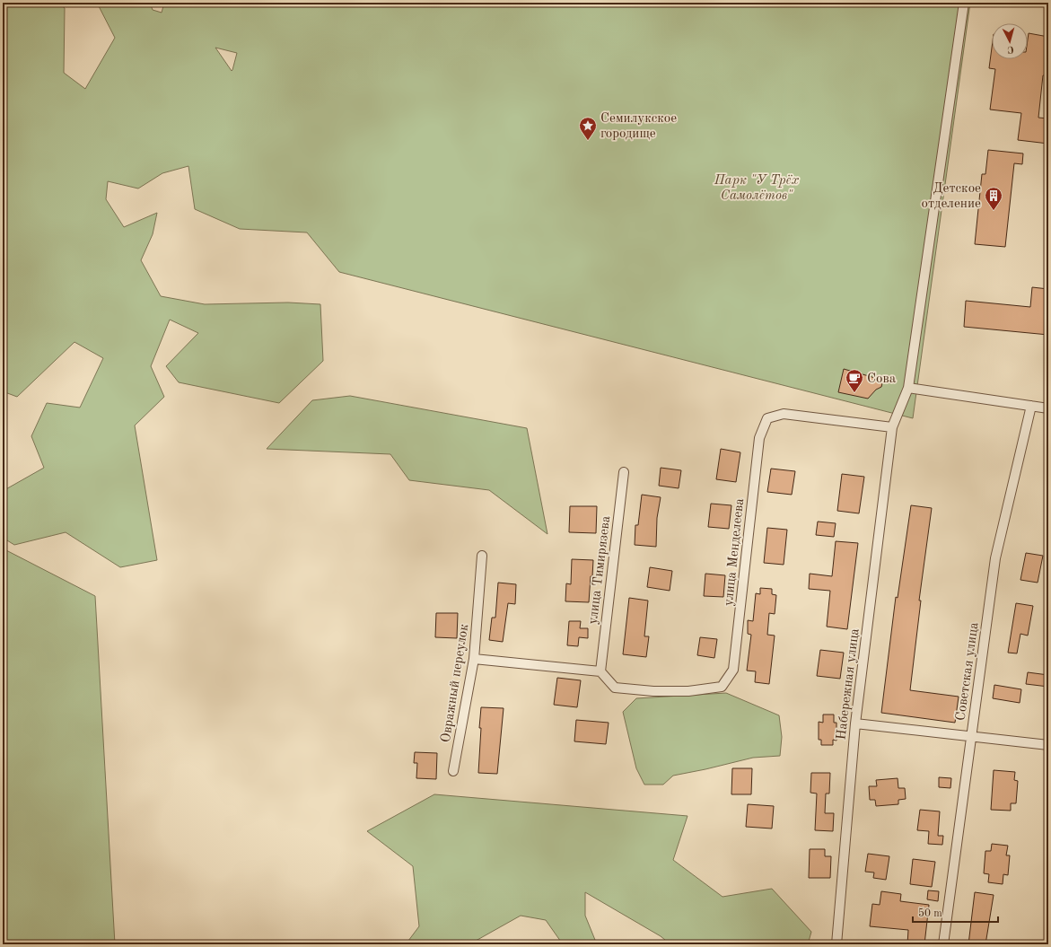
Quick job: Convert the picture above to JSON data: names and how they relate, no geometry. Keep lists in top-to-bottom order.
{
  "streets": {
    "street": [
      "улица Менделеева",
      "улица Тимирязева",
      "Советская улица",
      "Овражный переулок",
      "Набережная улица"
    ]
  },
  "crossings": [
    ["улица Менделеева", "улица Тимирязева"],
    ["улица Менделеева", "Набережная улица"]
  ],
  "parks": ["Парк \"У Трёх Самолётов\""],
  "places": {
    "place": ["Семилукское городище"],
    "building": ["Детское отделение"],
    "cafe": ["Сова"]
  },
  "scale_bar": "50 m",
  "north": "bottom"
}
